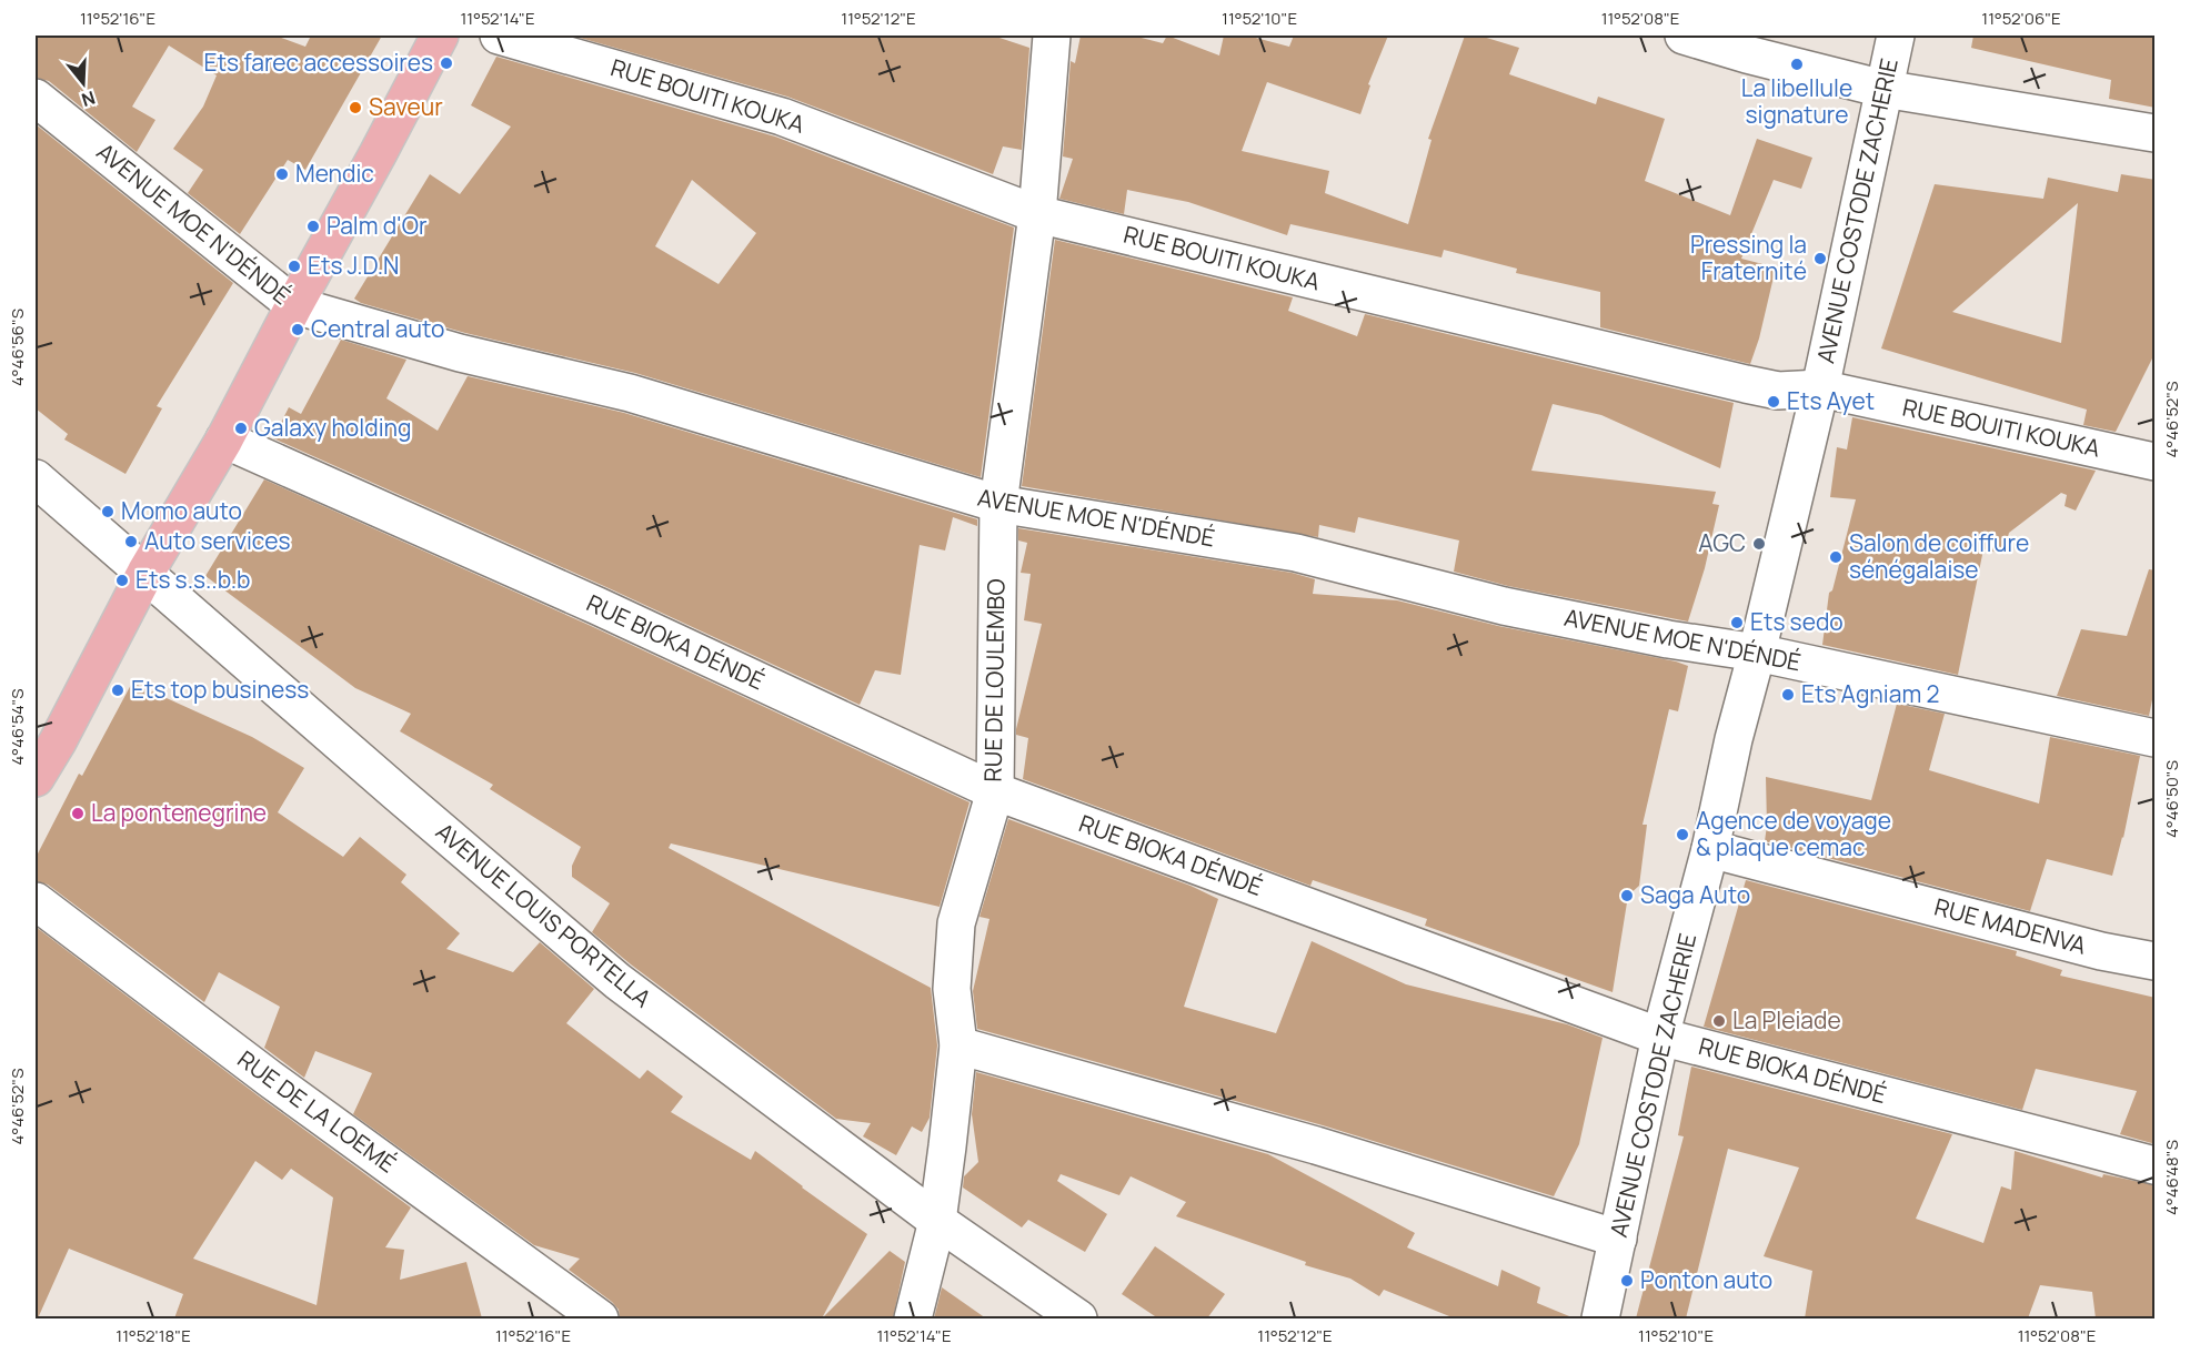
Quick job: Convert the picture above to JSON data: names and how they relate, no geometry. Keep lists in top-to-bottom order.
{
  "streets": {
    "street": [
      "RUE BOUITI KOUKA",
      "AVENUE COSTODE ZACHERIE",
      "AVENUE MOE N'DÉNDÉ",
      "RUE BIOKA DÉNDÉ",
      "RUE DE LOULEMBO",
      "AVENUE LOUIS PORTELLA",
      "RUE MADENVA",
      "RUE DE LA LOEMÉ"
    ]
  },
  "crossings": [
    ["RUE BOUITI KOUKA", "AVENUE COSTODE ZACHERIE"],
    ["RUE BOUITI KOUKA", "RUE DE LOULEMBO"],
    ["AVENUE COSTODE ZACHERIE", "AVENUE MOE N'DÉNDÉ"],
    ["AVENUE COSTODE ZACHERIE", "RUE BIOKA DÉNDÉ"],
    ["AVENUE COSTODE ZACHERIE", "RUE MADENVA"],
    ["AVENUE MOE N'DÉNDÉ", "RUE DE LOULEMBO"],
    ["RUE BIOKA DÉNDÉ", "RUE DE LOULEMBO"],
    ["RUE DE LOULEMBO", "AVENUE LOUIS PORTELLA"]
  ],
  "places": [
    "Ets farec accessoires",
    "La libellule signature",
    "Saveur",
    "Mendic",
    "Palm d'Or",
    "Pressing la Fraternité",
    "Ets J.D.N",
    "Central auto",
    "Ets Ayet",
    "Galaxy holding",
    "Momo auto",
    "Auto services",
    "AGC",
    "Salon de coiffure sénégalaise",
    "Ets s.s..b.b",
    "Ets sedo",
    "Ets top business",
    "Ets Agniam 2",
    "La pontenegrine",
    "Agence de voyage & plaque cemac",
    "Saga Auto",
    "La Pleiade",
    "Ponton auto"
  ],
  "north": "bottom",
  "coordinates": [
    "11°52'16\"E",
    "11°52'14\"E",
    "11°52'12\"E",
    "11°52'10\"E",
    "11°52'08\"E",
    "11°52'06\"E",
    "4°46'56\"S",
    "4°46'52\"S",
    "4°46'54\"S",
    "4°46'50\"S",
    "4°46'48\"S",
    "11°52'18\"E"
  ]
}
